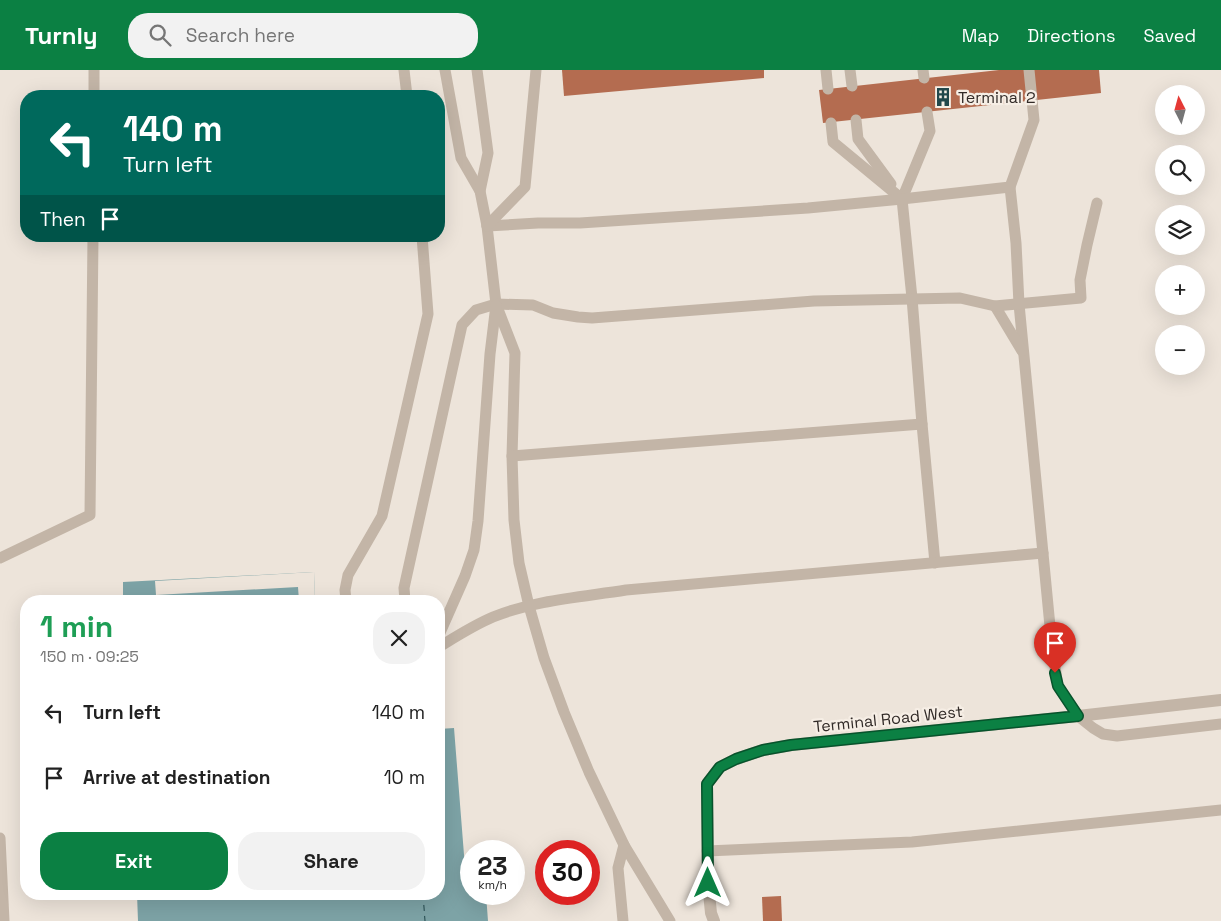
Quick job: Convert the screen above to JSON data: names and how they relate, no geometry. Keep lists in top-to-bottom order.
{
  "streets": {
    "street": ["Terminal Road West"]
  },
  "places": {
    "building": ["Terminal 2"]
  },
  "north": "top",
  "page": {
    "header": "Turnly",
    "search": "Search here",
    "nav": ["Map", "Directions", "Saved"],
    "map_buttons": ["+", "−"],
    "turn": ["140 m", "Turn left"],
    "then": "Then",
    "heading": ["1 min", "150 m · 09:25"],
    "list": [
      {
        "name": "Turn left",
        "value": "140 m"
      },
      {
        "name": "Arrive at destination",
        "value": "10 m"
      }
    ],
    "buttons": ["Exit", "Share"],
    "speed": "23 km/h",
    "limit": "30"
  }
}
